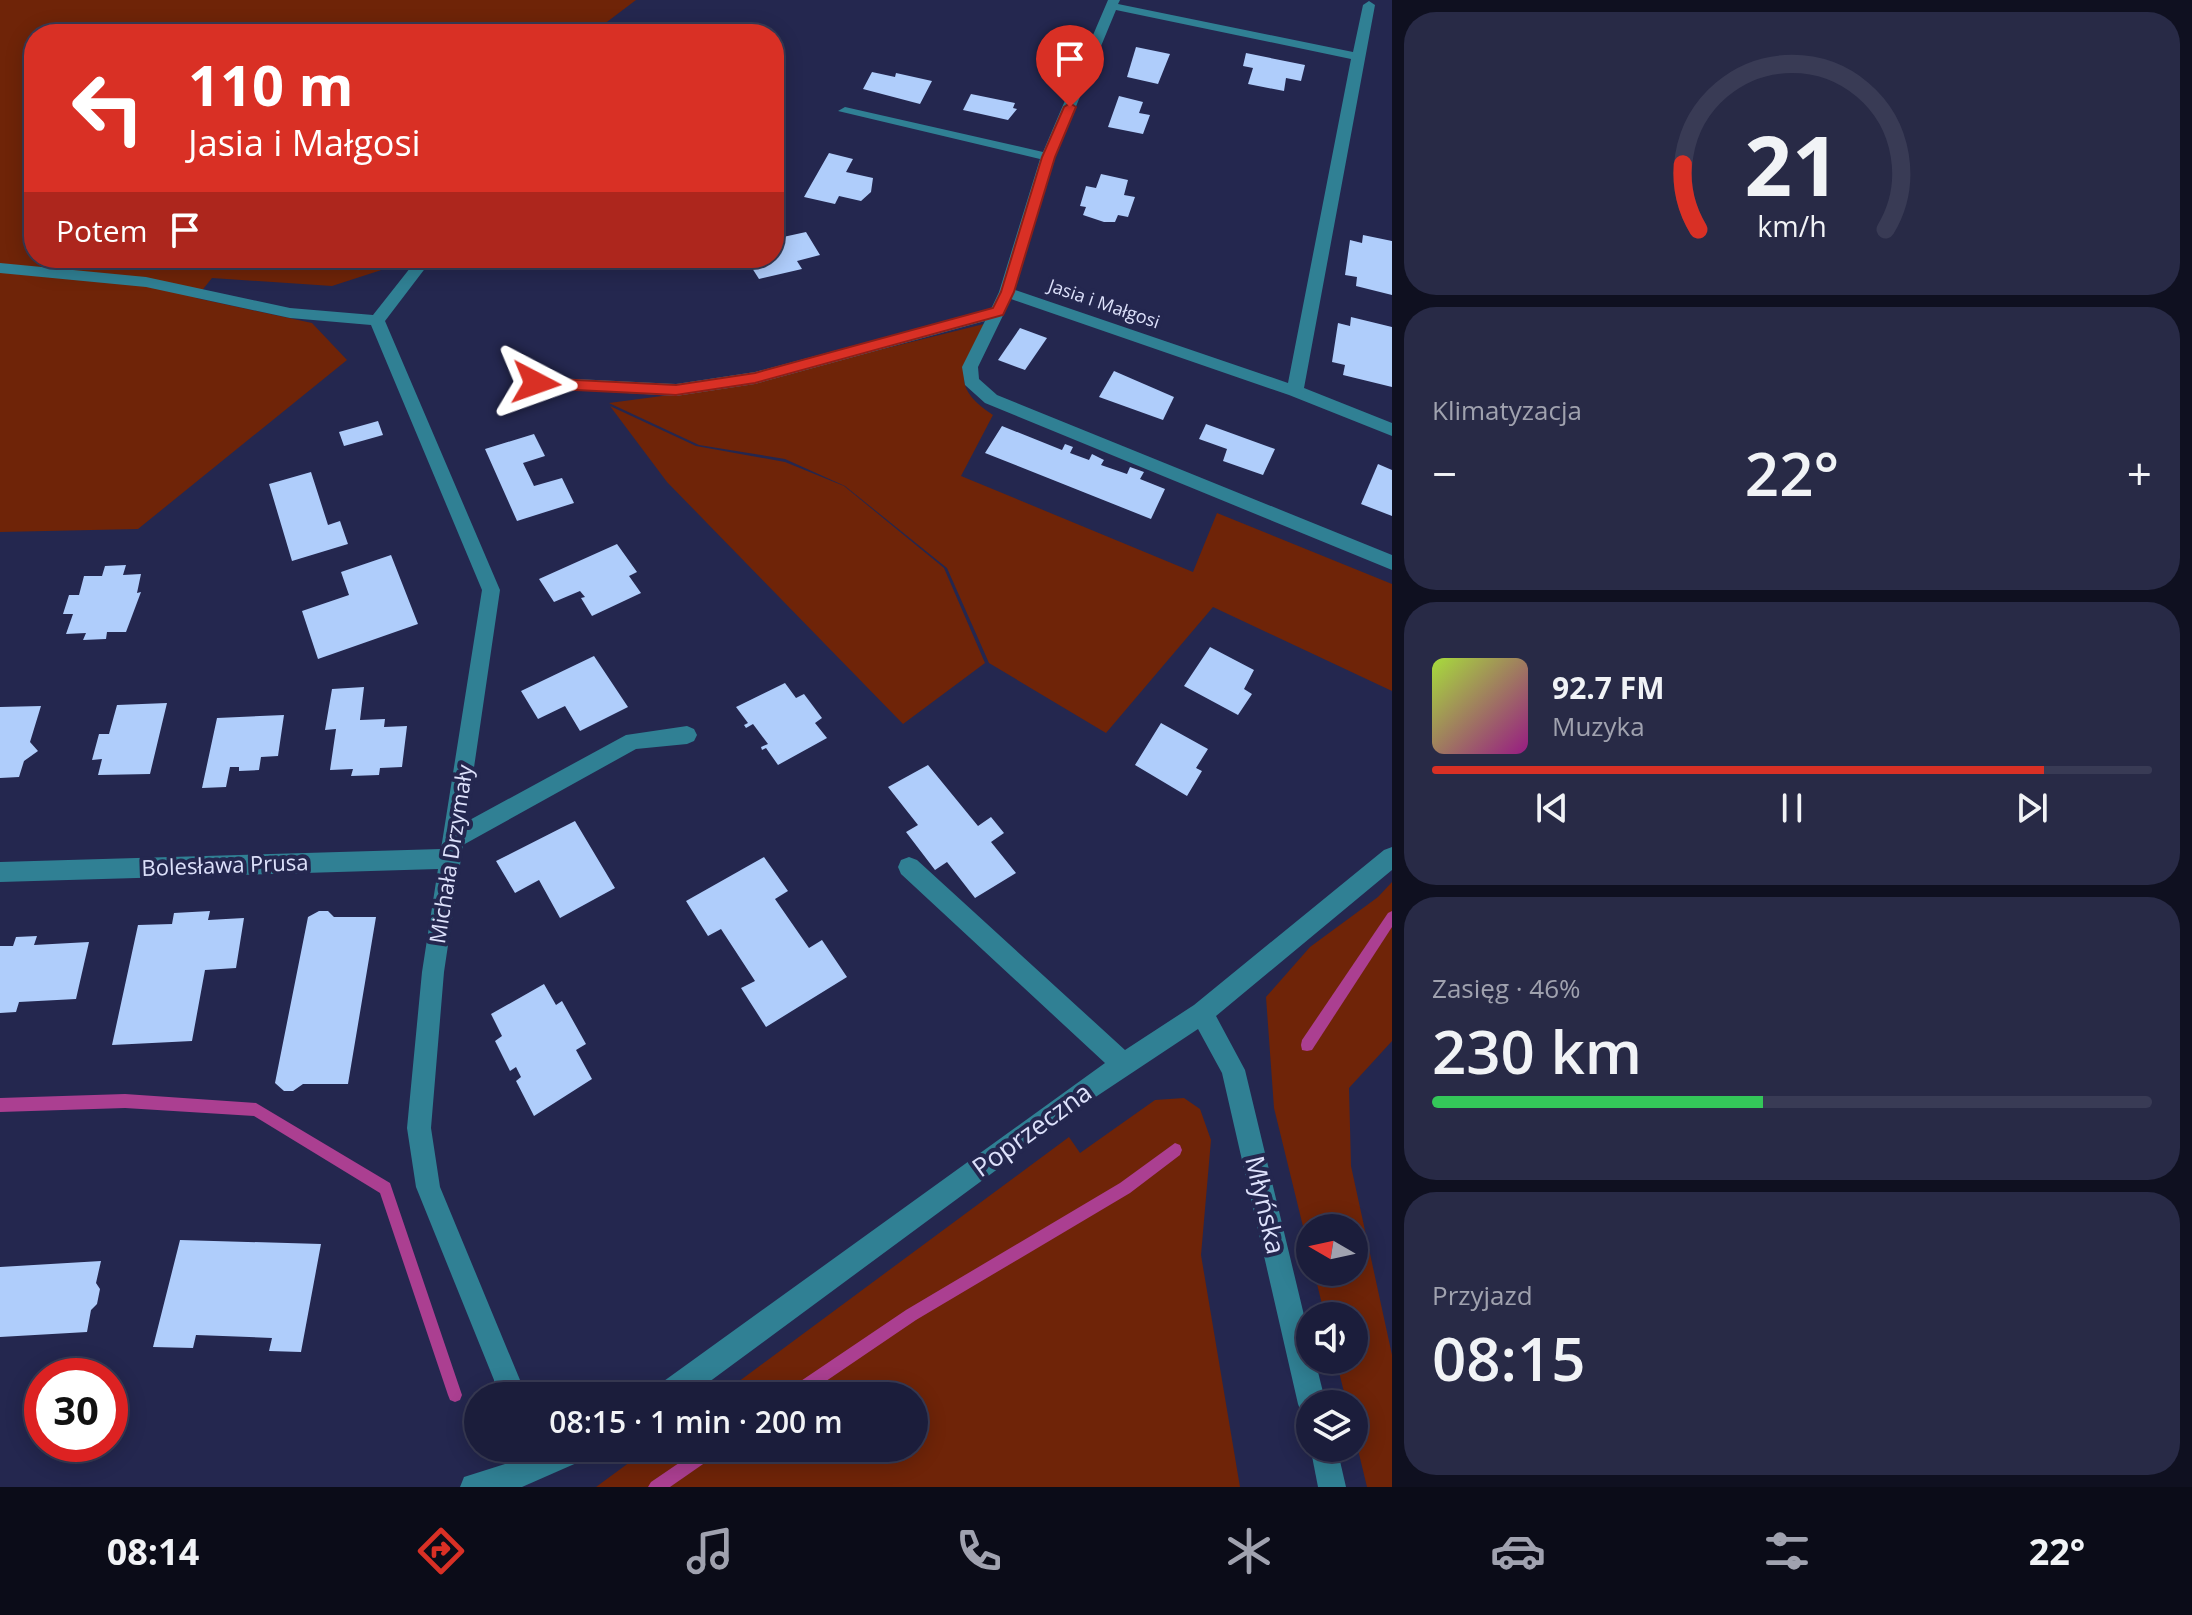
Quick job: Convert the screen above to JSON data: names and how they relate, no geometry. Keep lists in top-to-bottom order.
{
  "streets": {
    "street": [
      "Jasia i Małgosi",
      "Michała Drzymały",
      "Bolesława Prusa",
      "Poprzeczna",
      "Młyńska"
    ]
  },
  "crossings": [
    ["Michała Drzymały", "Bolesława Prusa"],
    ["Poprzeczna", "Młyńska"]
  ],
  "north": "left",
  "page": {
    "turn": ["110 m", "Jasia i Małgosi"],
    "then": "Potem",
    "tile": [
      "Klimatyzacja",
      ["Zasięg · 46%", "230 km"],
      ["Przyjazd", "08:15"]
    ],
    "heat": ["−", "22°", "+"],
    "song": ["92.7 FM", "Muzyka"],
    "limit": "30",
    "trip": "08:15 · 1 min · 200 m",
    "tabs": ["08:14", "22°"],
    "gauge": ["21", "km/h"]
  }
}
